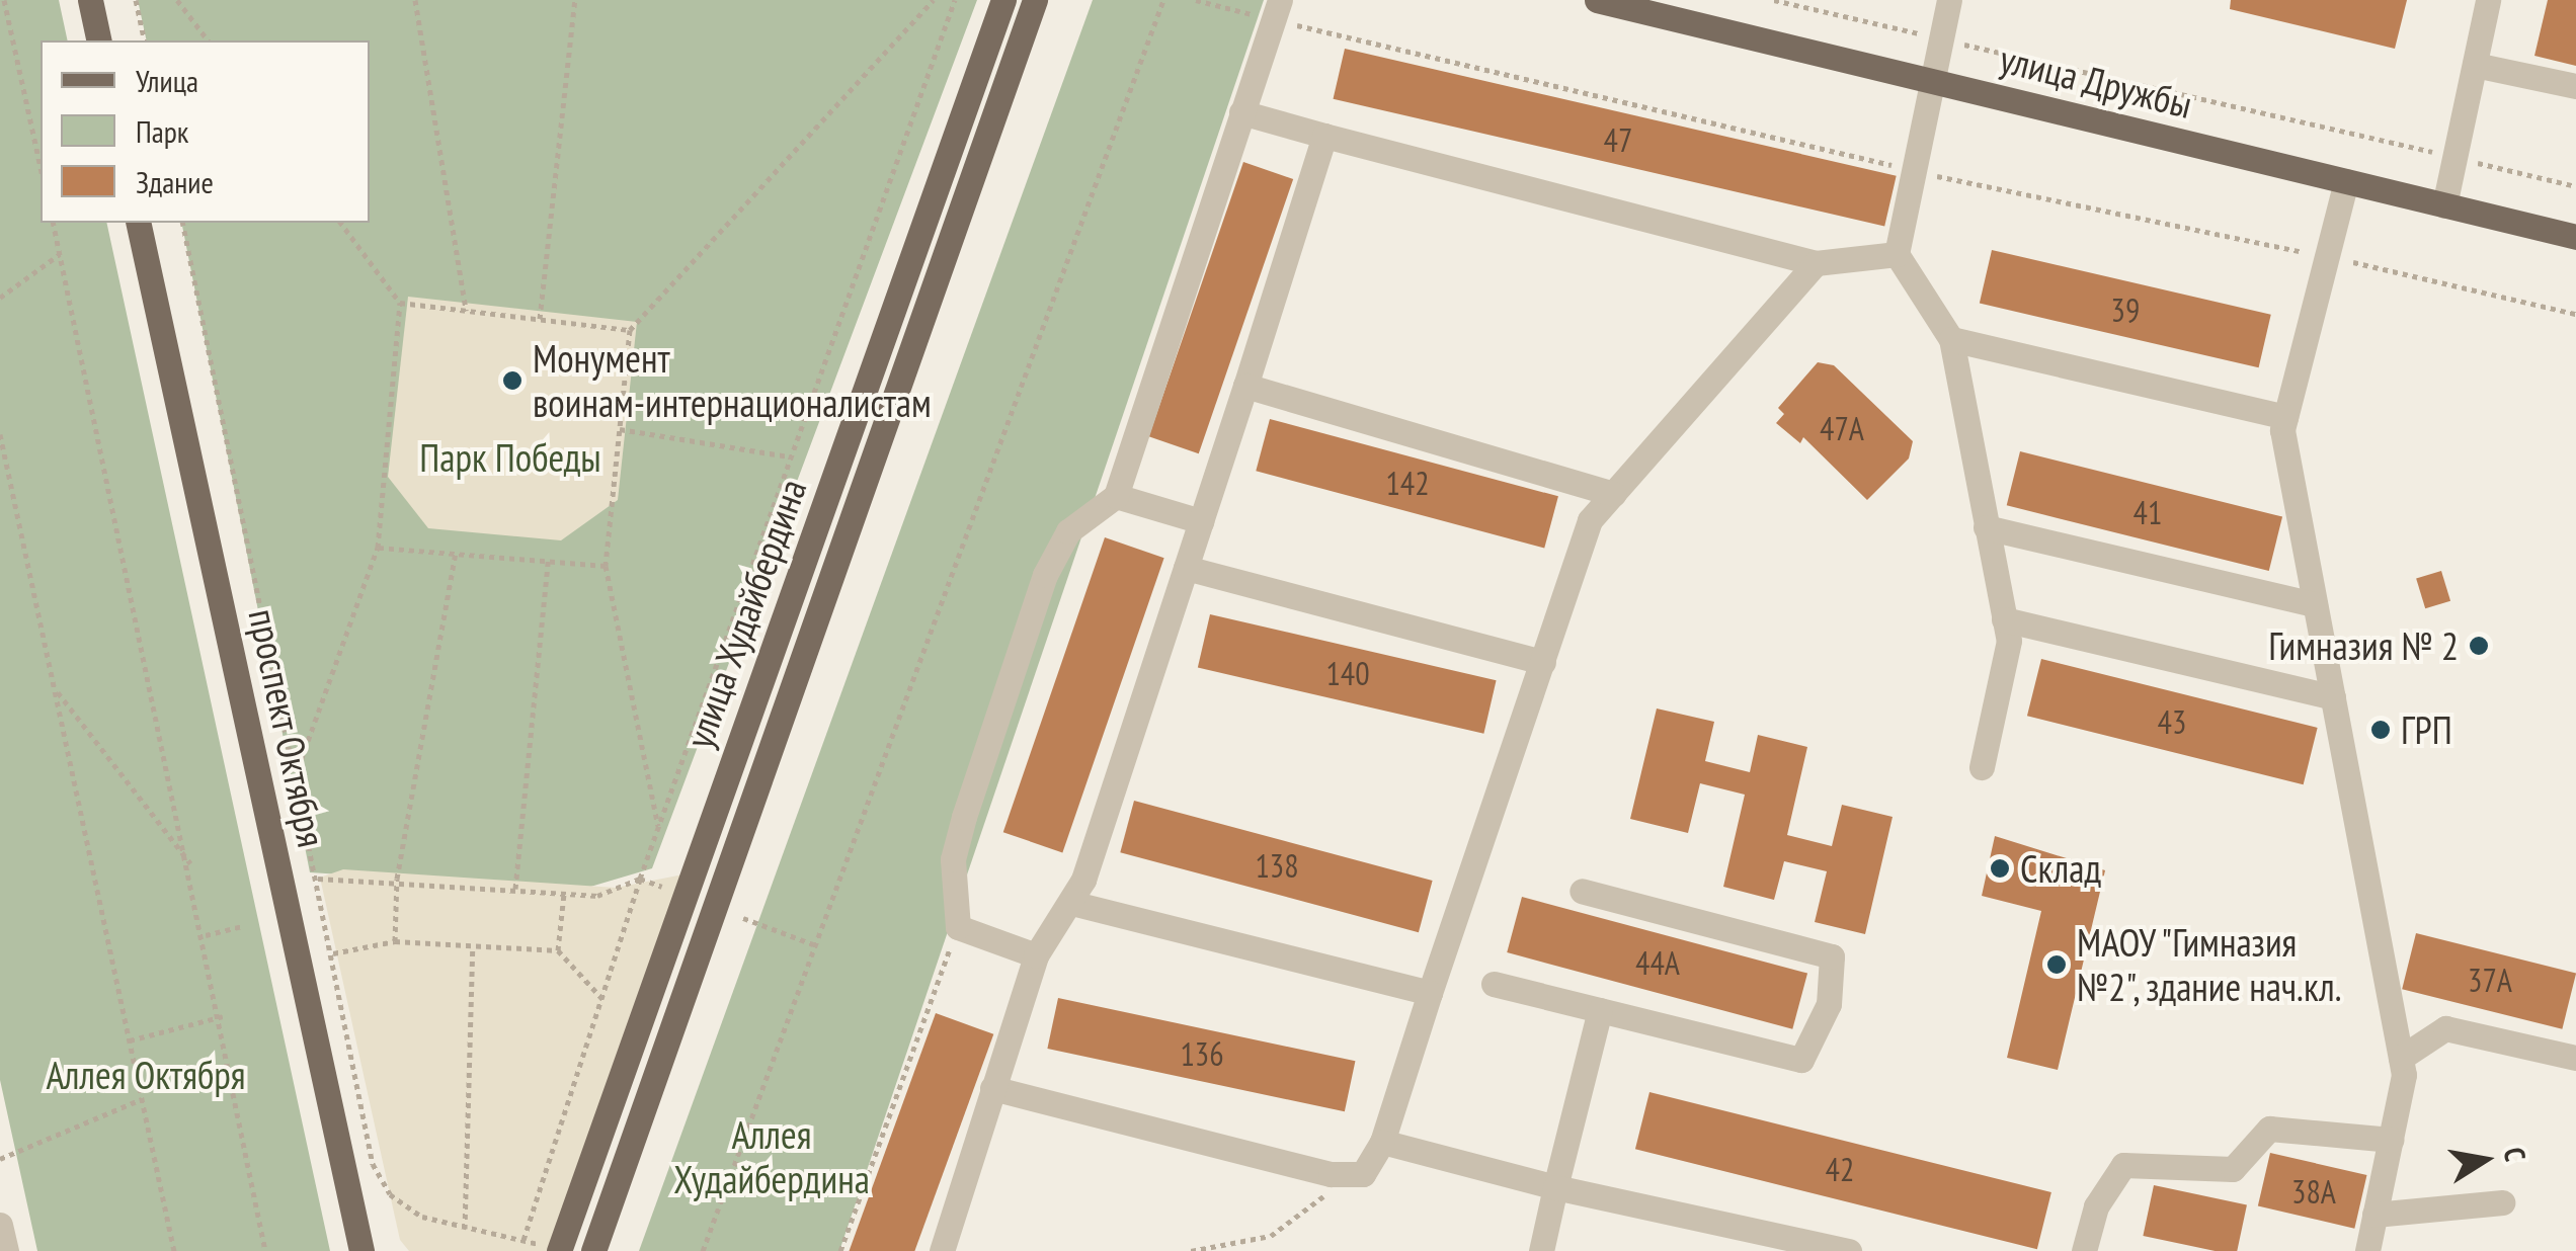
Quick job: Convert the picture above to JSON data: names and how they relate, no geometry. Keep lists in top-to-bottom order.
{
  "streets": {
    "main road": ["улица Дружбы", "улица Худайбердина", "проспект Октября"]
  },
  "parks": ["Парк Победы", "Аллея Октября", "Аллея Худайбердина"],
  "places": [
    "Монумент воинам-интернационалистам",
    "Гимназия № 2",
    "ГРП",
    "Склад",
    "МАОУ \"Гимназия №2\", здание нач.кл."
  ],
  "house_numbers": [
    "47",
    "39",
    "47А",
    "142",
    "41",
    "140",
    "43",
    "138",
    "44А",
    "37А",
    "136",
    "42",
    "38А"
  ],
  "legend": ["Улица", "Парк", "Здание"],
  "north": "right"
}
